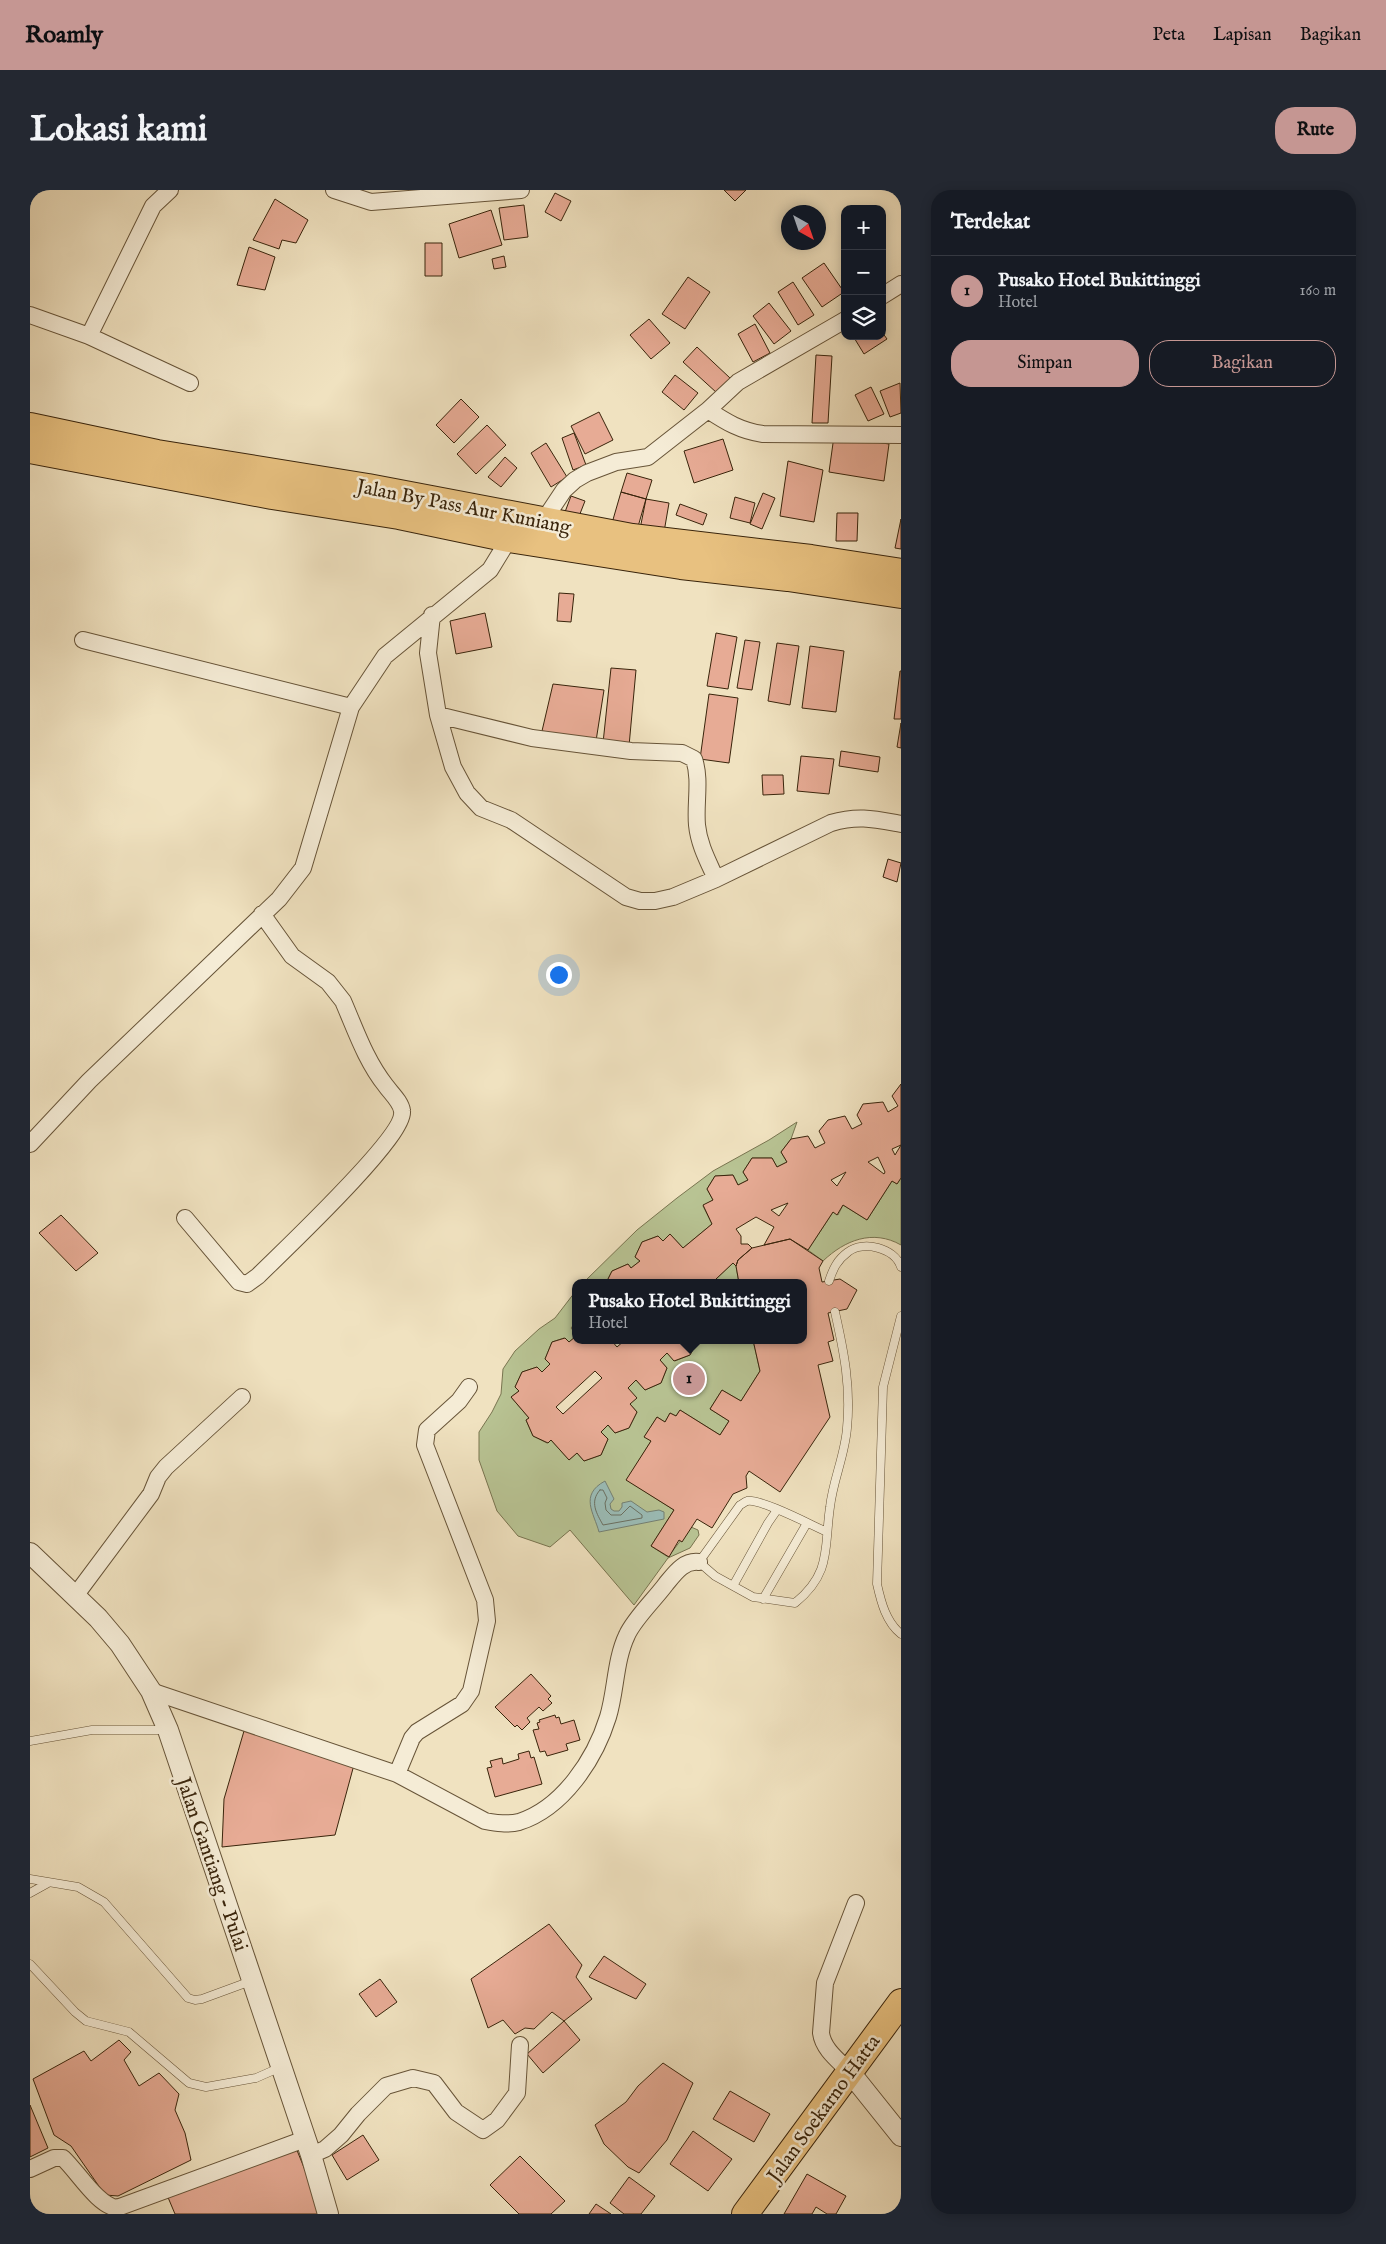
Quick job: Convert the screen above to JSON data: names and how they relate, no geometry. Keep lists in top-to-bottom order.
{
  "streets": {
    "highway": ["Jalan By Pass Aur Kuniang", "Jalan Soekarno Hatta"],
    "street": ["Jalan Gantiang - Pulai"]
  },
  "north": "bottom right",
  "page": {
    "header": "Roamly",
    "nav": ["Peta", "Lapisan", "Bagikan"],
    "buttons": [
      "Rute",
      ["Simpan", "Bagikan"]
    ],
    "title": "Lokasi kami",
    "heading": "Terdekat",
    "map_buttons": ["+", "−"],
    "list": [
      {
        "mark": "1",
        "name": "Pusako Hotel Bukittinggi",
        "note": "Hotel",
        "value": "160 m"
      }
    ],
    "popup": ["Pusako Hotel Bukittinggi", "Hotel"],
    "pins": "1"
  }
}
